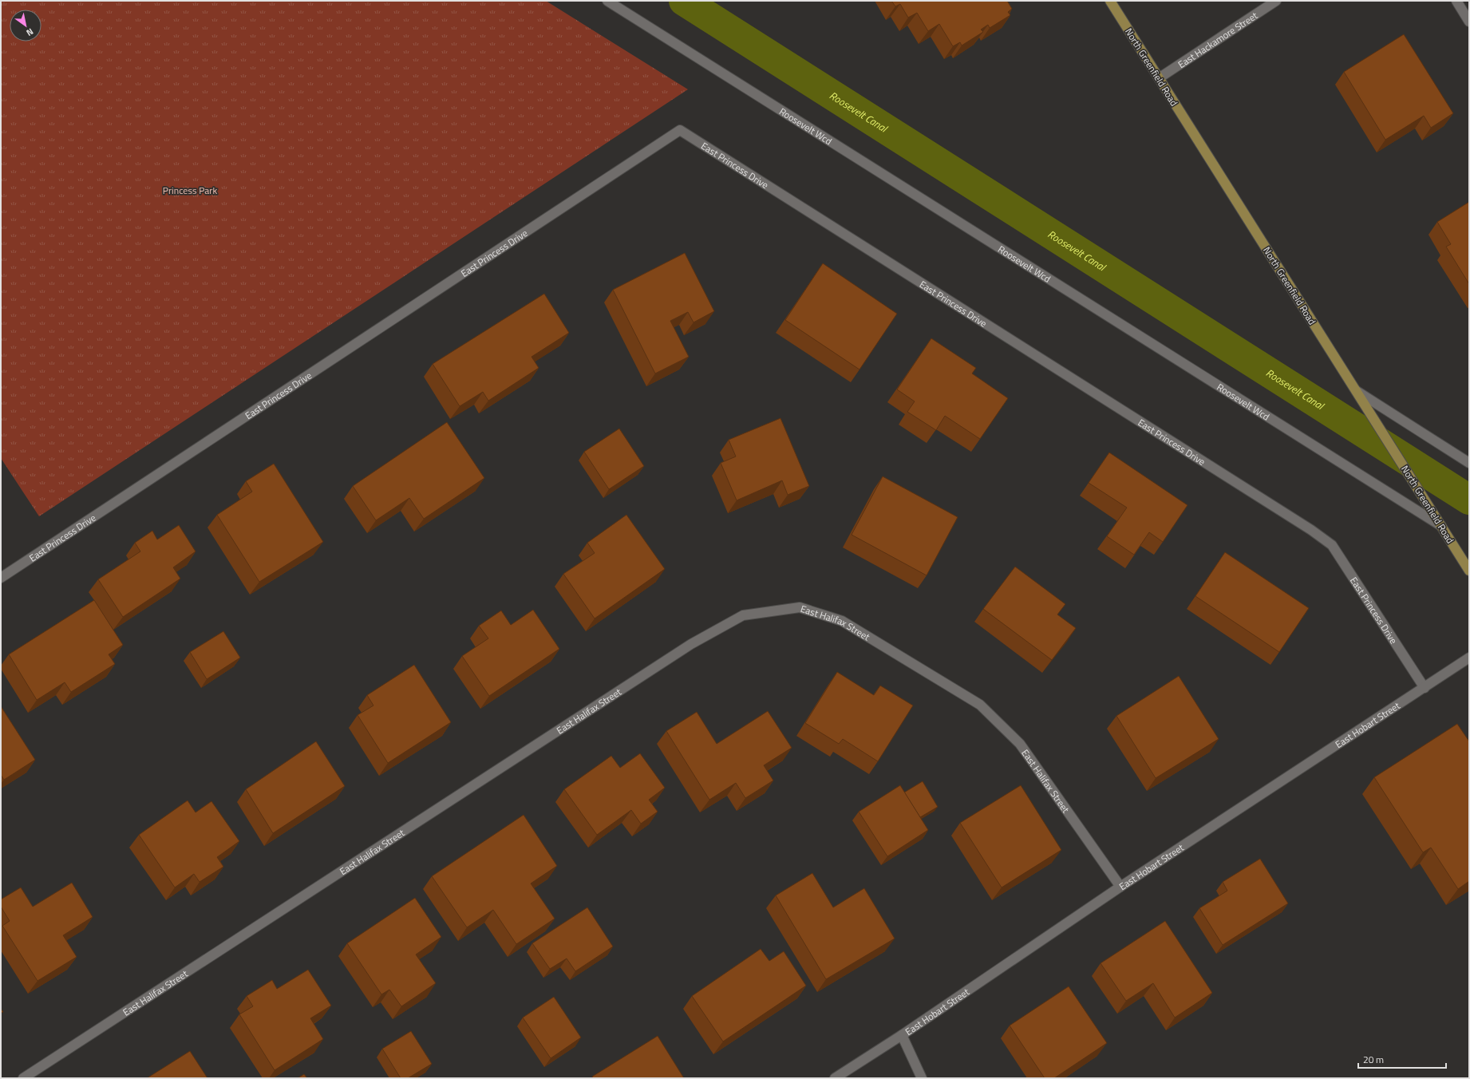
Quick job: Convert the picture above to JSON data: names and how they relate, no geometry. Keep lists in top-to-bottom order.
{
  "streets": {
    "main road": ["North Greenfield Road"],
    "street": [
      "East Hackamore Street",
      "Roosevelt Wcd",
      "East Princess Drive",
      "East Halifax Street",
      "East Hobart Street"
    ]
  },
  "crossings": [
    ["East Hackamore Street", "North Greenfield Road"],
    ["North Greenfield Road", "Roosevelt Wcd"],
    ["East Princess Drive", "East Hobart Street"],
    ["East Halifax Street", "East Hobart Street"]
  ],
  "water": ["Roosevelt Canal"],
  "parks": ["Princess Park"],
  "scale_bar": "20 m",
  "north": "bottom right"
}
